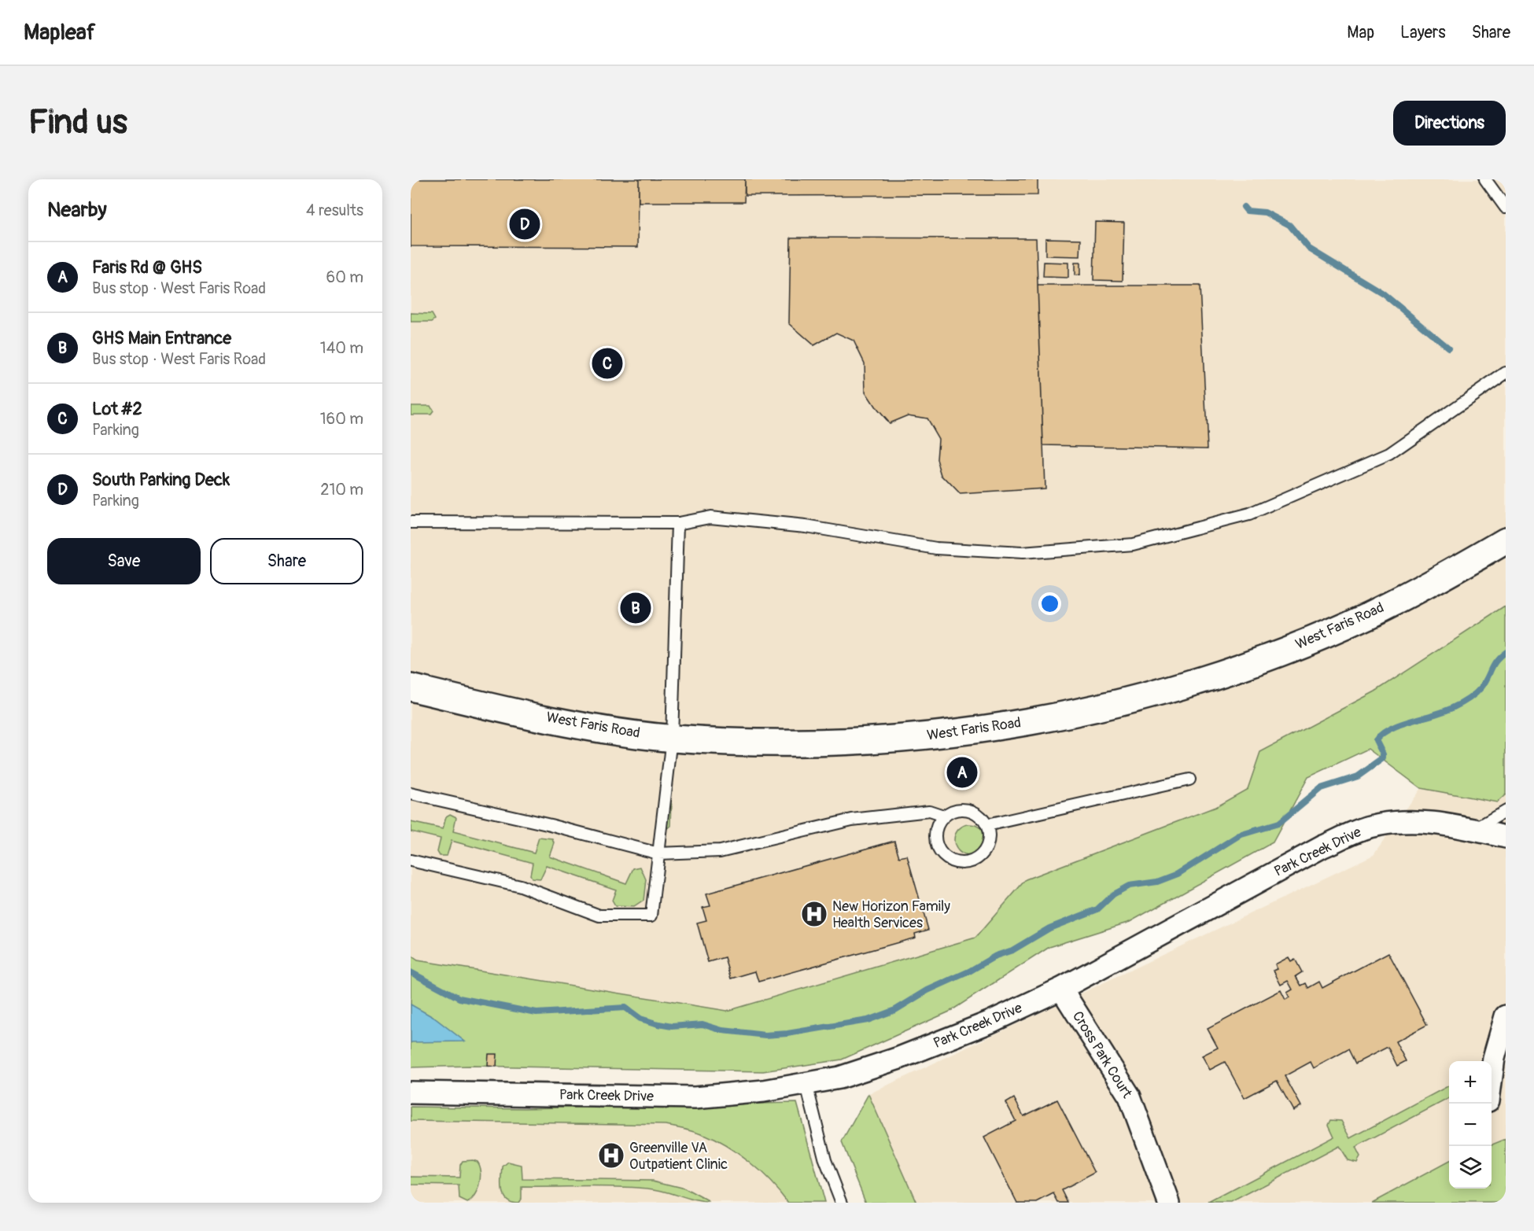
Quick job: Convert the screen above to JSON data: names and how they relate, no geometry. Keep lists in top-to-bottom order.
{
  "streets": {
    "main road": ["West Faris Road"],
    "street": ["Park Creek Drive", "Cross Park Court"]
  },
  "crossings": [
    ["Park Creek Drive", "Cross Park Court"]
  ],
  "places": {
    "hospital": ["New Horizon Family Health Services", "Greenville VA Outpatient Clinic"]
  },
  "page": {
    "header": "Mapleaf",
    "nav": ["Map", "Layers", "Share"],
    "buttons": [
      "Directions",
      ["Save", "Share"]
    ],
    "title": "Find us",
    "heading": ["Nearby", "4 results"],
    "pins": [
      "D",
      "C",
      "B",
      "A"
    ],
    "list": [
      {
        "mark": "A",
        "name": "Faris Rd @ GHS",
        "note": "Bus stop · West Faris Road",
        "value": "60 m"
      },
      {
        "mark": "B",
        "name": "GHS Main Entrance",
        "note": "Bus stop · West Faris Road",
        "value": "140 m"
      },
      {
        "mark": "C",
        "name": "Lot #2",
        "note": "Parking",
        "value": "160 m"
      },
      {
        "mark": "D",
        "name": "South Parking Deck",
        "note": "Parking",
        "value": "210 m"
      }
    ],
    "map_buttons": ["+", "−"]
  }
}
